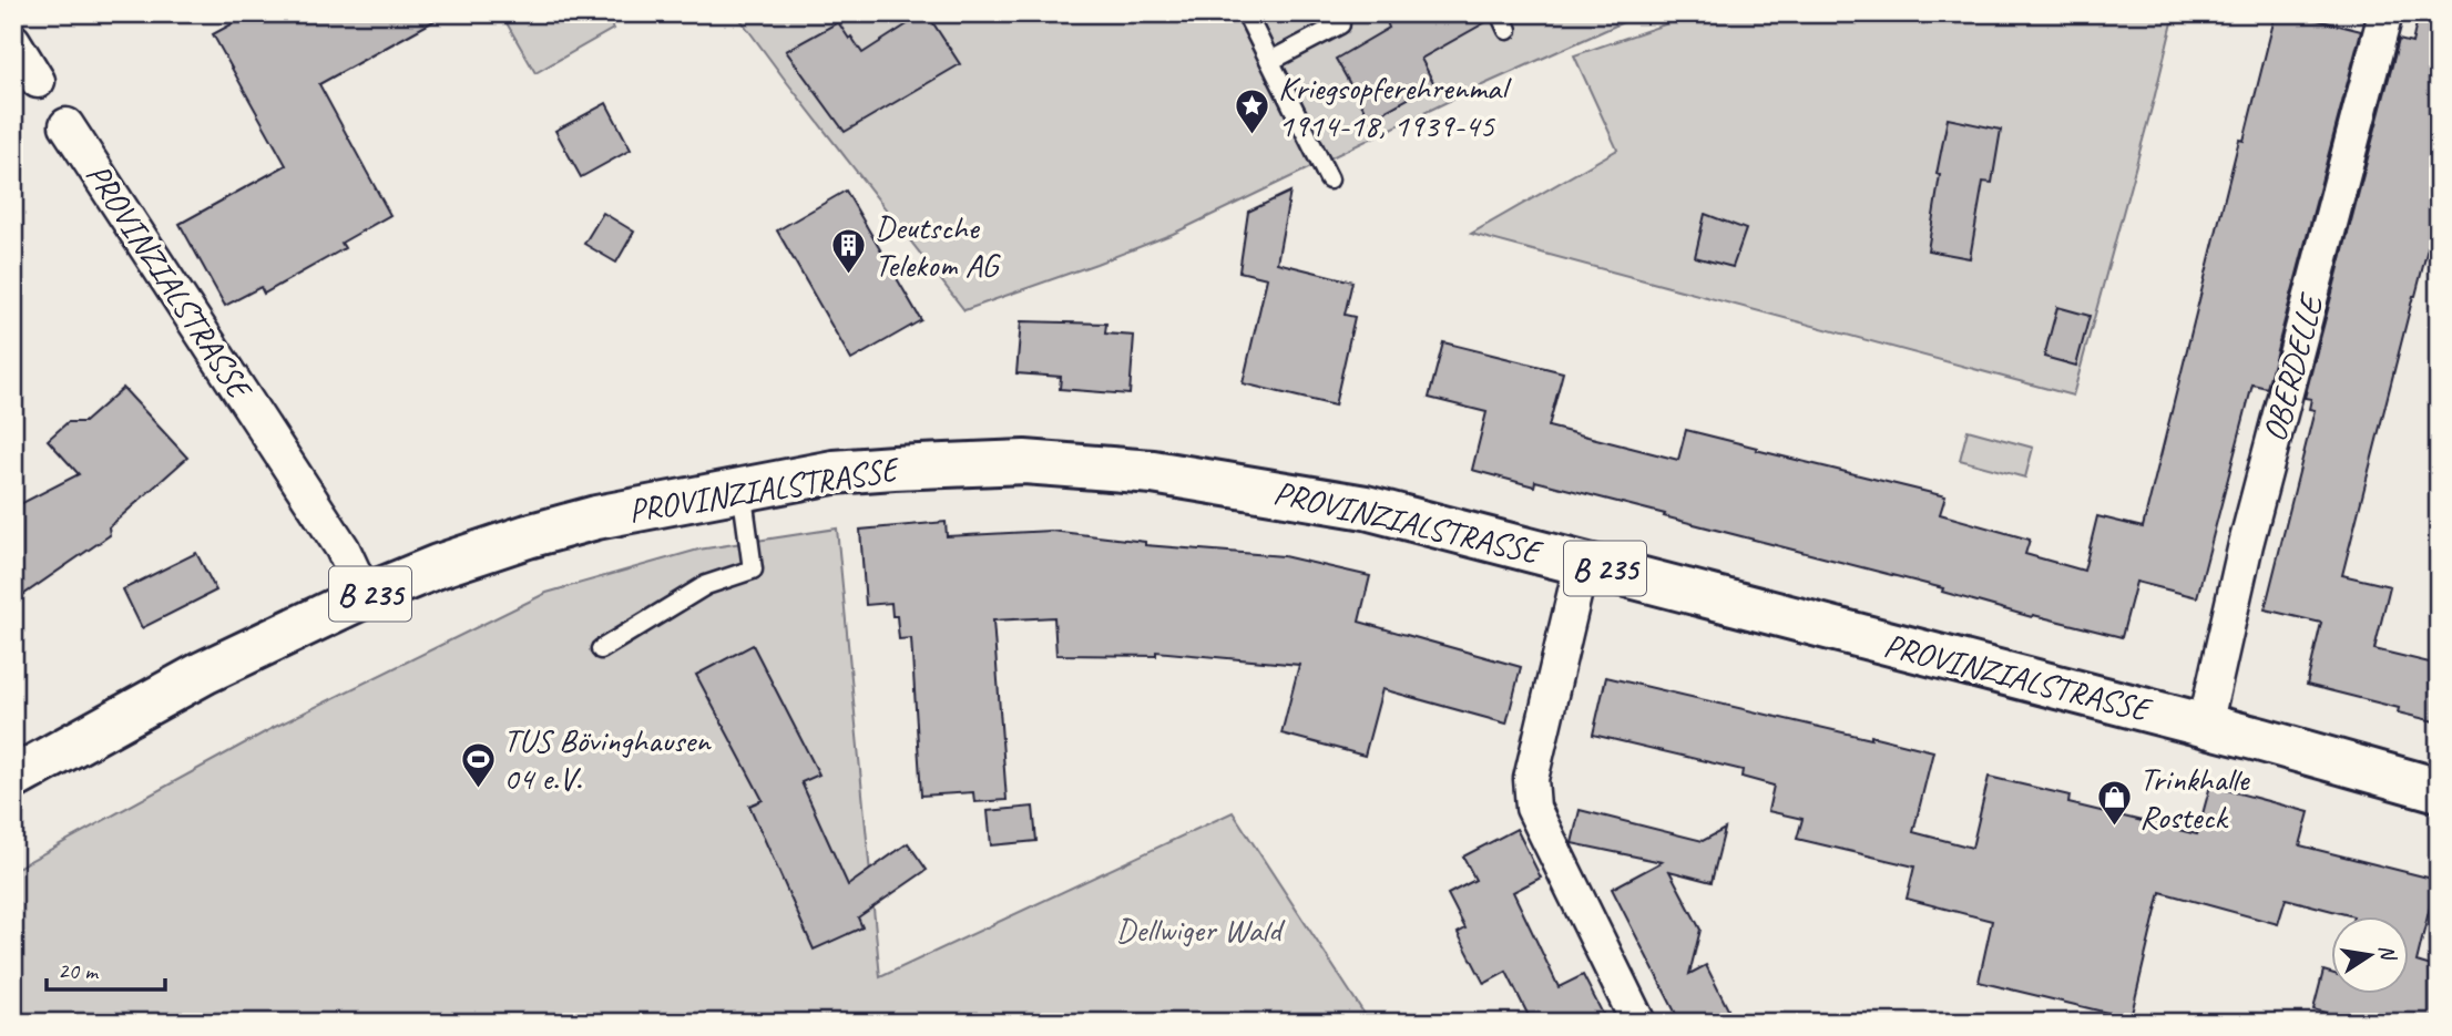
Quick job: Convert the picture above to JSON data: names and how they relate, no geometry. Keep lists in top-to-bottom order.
{
  "streets": {
    "main road": ["PROVINZIALSTRASSE", "B 235"],
    "street": ["OBERDELLE"]
  },
  "crossings": [
    ["PROVINZIALSTRASSE", "OBERDELLE"]
  ],
  "parks": ["Dellwiger Wald"],
  "places": {
    "place": ["Kriegsopferehrenmal 1914-18, 1939-45"],
    "building": ["Deutsche Telekom AG"],
    "sports": ["TUS Bövinghausen 04 e.V."],
    "shop": ["Trinkhalle Rosteck"]
  },
  "scale_bar": "20 m",
  "north": "right"
}
